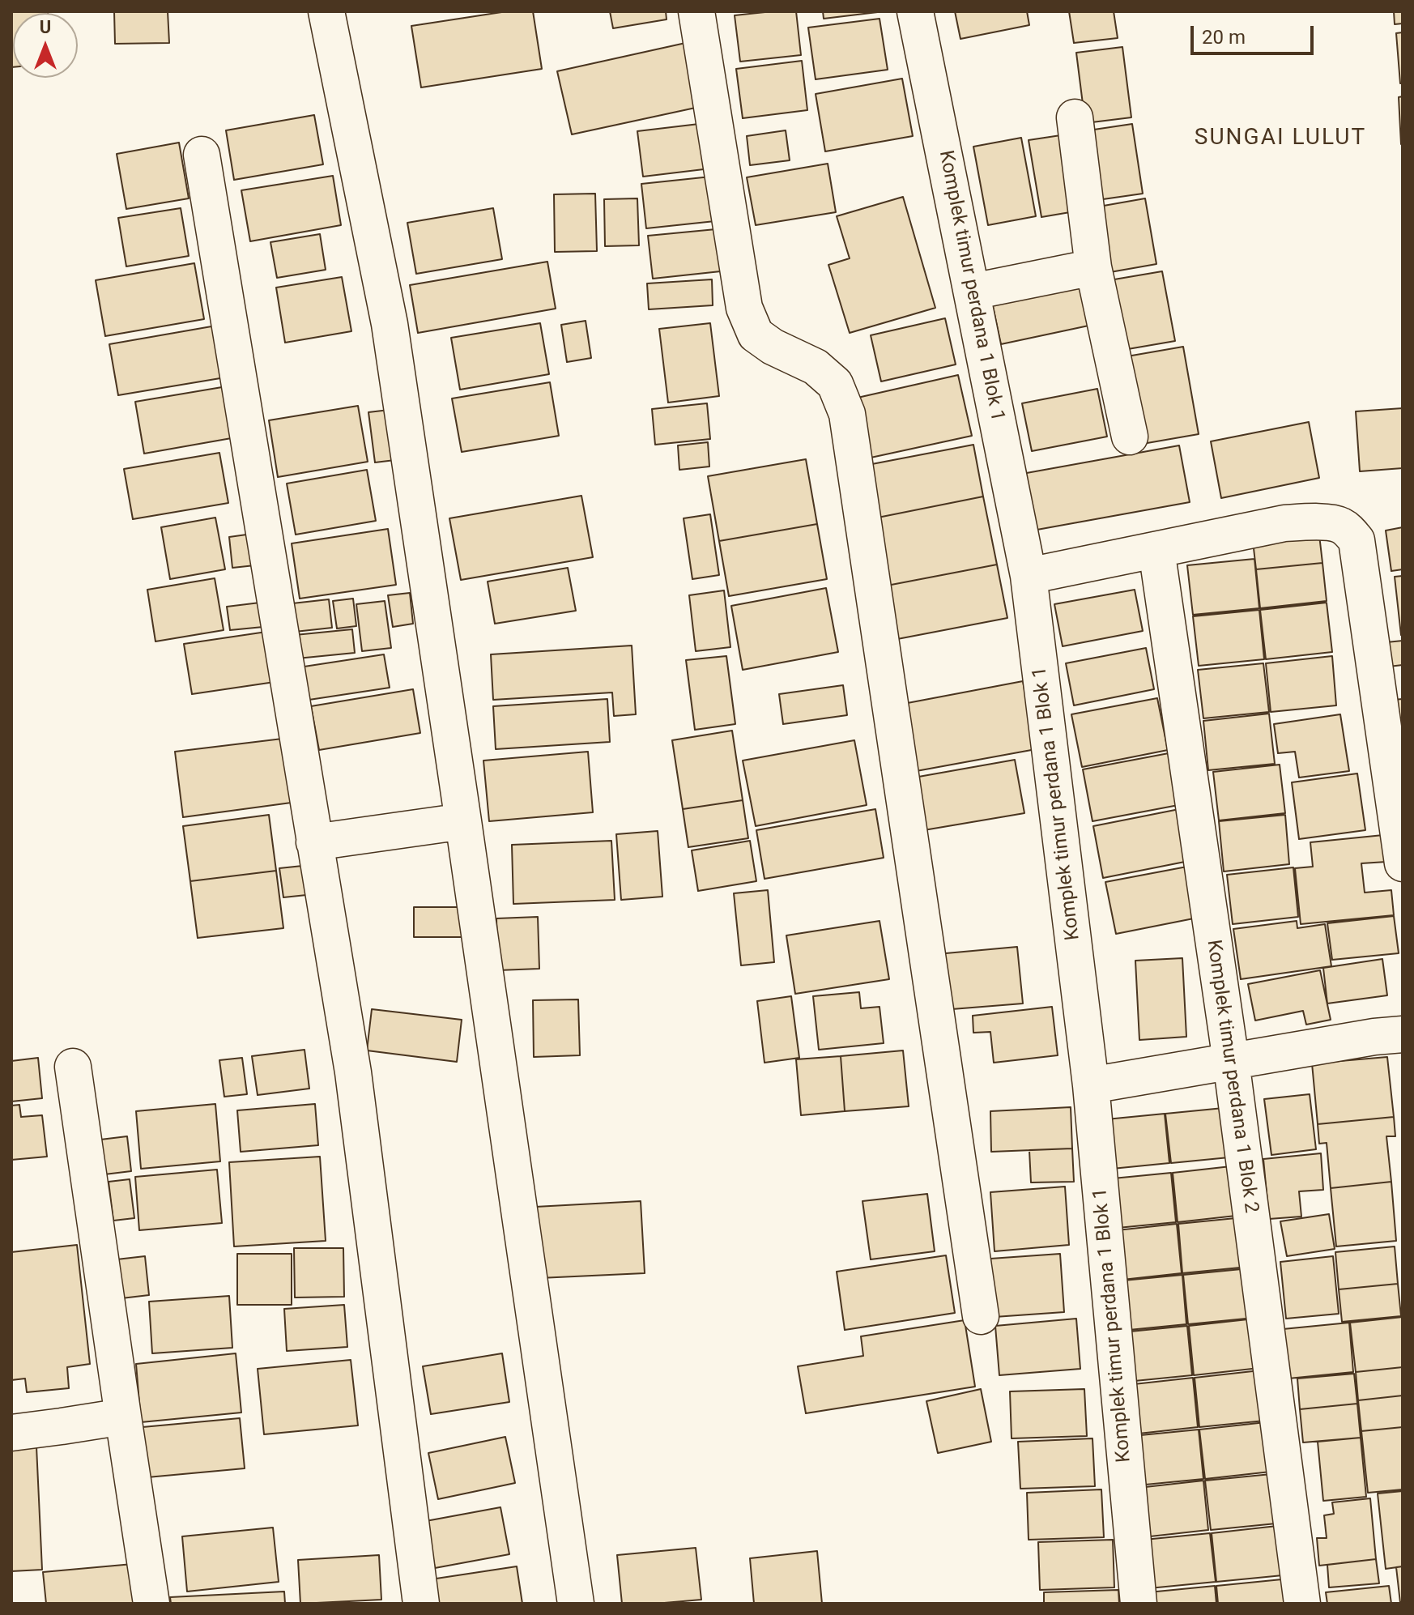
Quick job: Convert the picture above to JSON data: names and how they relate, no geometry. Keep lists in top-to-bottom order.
{
  "streets": {
    "street": ["Komplek timur perdana 1 Blok 1", "Komplek timur perdana 1 Blok 2"]
  },
  "districts": ["SUNGAI LULUT"],
  "scale_bar": "20 m",
  "north": "top"
}
